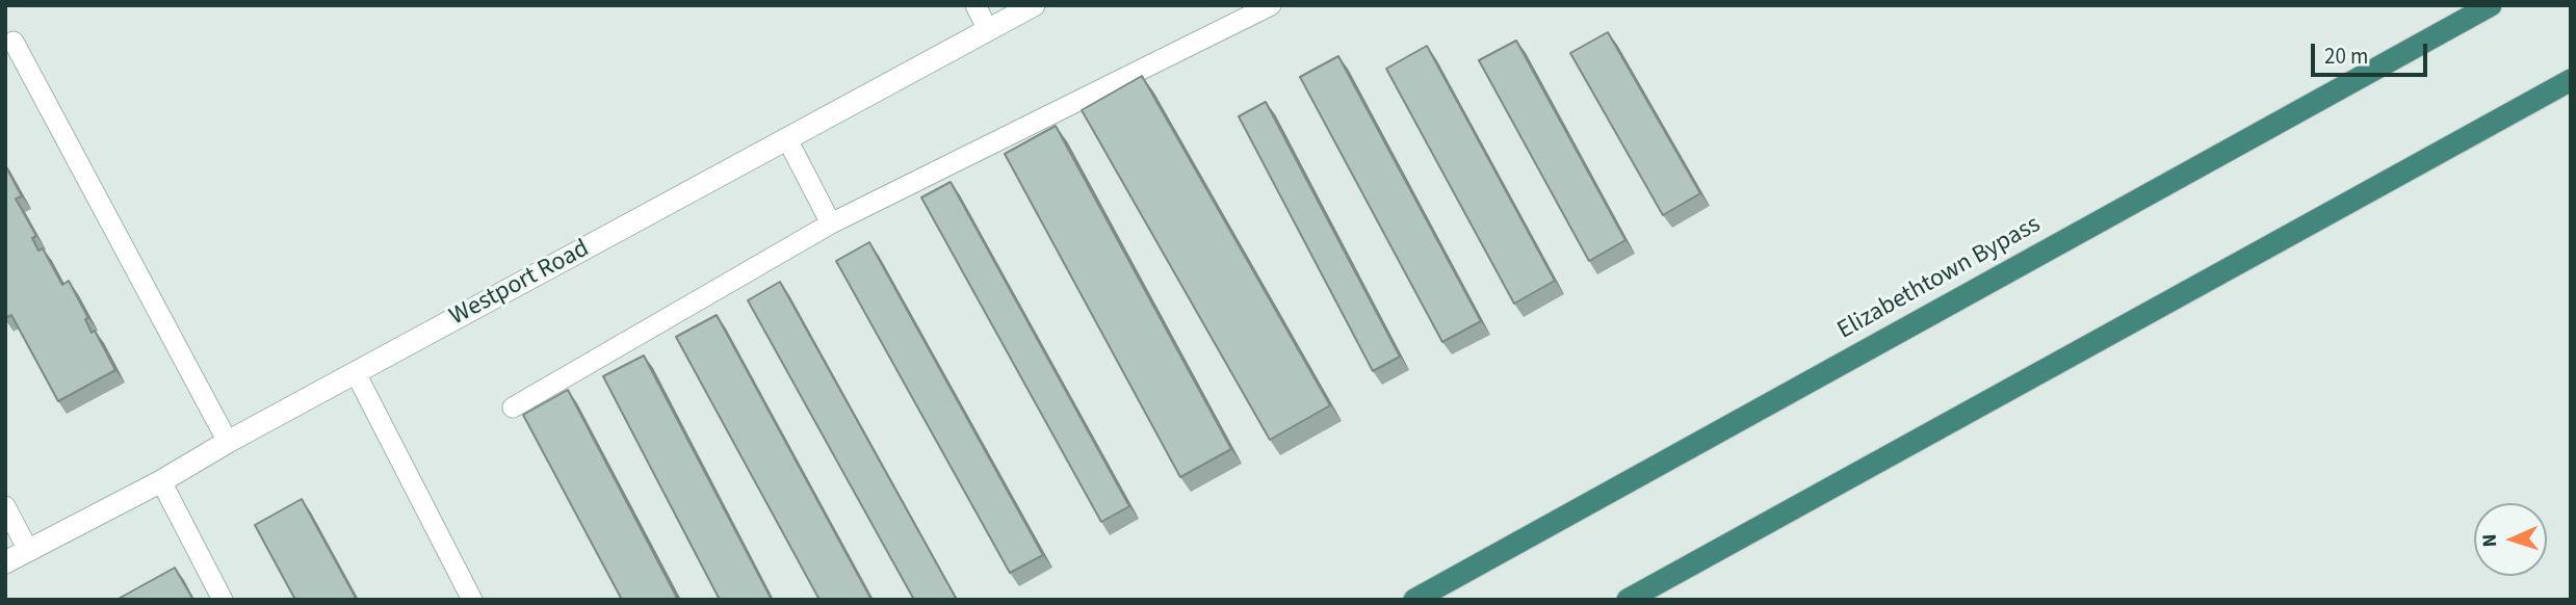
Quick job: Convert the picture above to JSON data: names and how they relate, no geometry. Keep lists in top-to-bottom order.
{
  "streets": {
    "highway": ["Elizabethtown Bypass"],
    "street": ["Westport Road"]
  },
  "scale_bar": "20 m",
  "north": "left"
}
